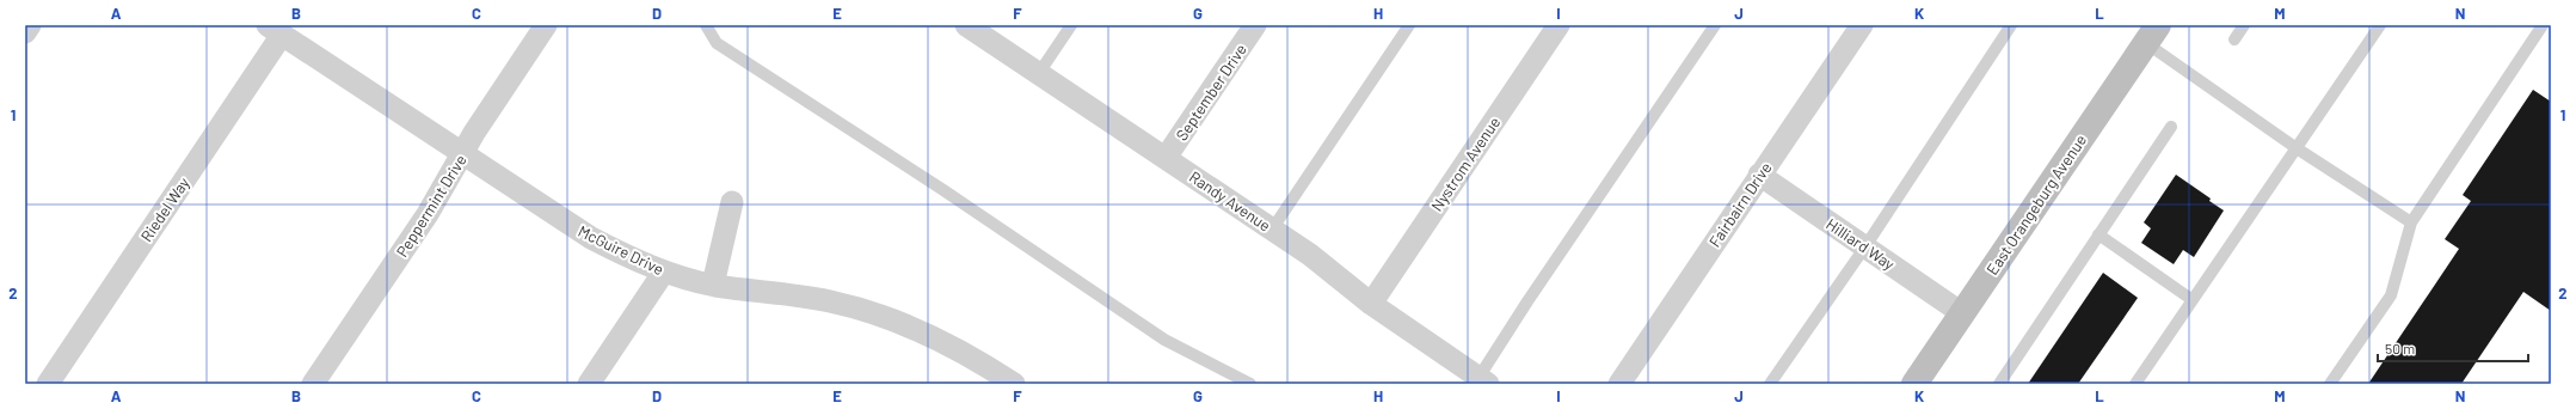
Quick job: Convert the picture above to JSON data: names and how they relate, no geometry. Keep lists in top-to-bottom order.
{
  "streets": {
    "street": [
      "September Drive",
      "Nystrom Avenue",
      "Randy Avenue",
      "Fairbairn Drive",
      "East Orangeburg Avenue",
      "Peppermint Drive",
      "Riedel Way",
      "Hilliard Way",
      "McGuire Drive"
    ]
  },
  "crossings": [
    ["September Drive", "Randy Avenue"],
    ["Nystrom Avenue", "Randy Avenue"],
    ["Fairbairn Drive", "Hilliard Way"],
    ["East Orangeburg Avenue", "Hilliard Way"],
    ["Peppermint Drive", "McGuire Drive"],
    ["Riedel Way", "McGuire Drive"]
  ],
  "scale_bar": "50 m",
  "grid": {
    "columns": [
      "A",
      "B",
      "C",
      "D",
      "E",
      "F",
      "G",
      "H",
      "I",
      "J",
      "K",
      "L",
      "M",
      "N"
    ],
    "rows": ["1", "2"]
  }
}
